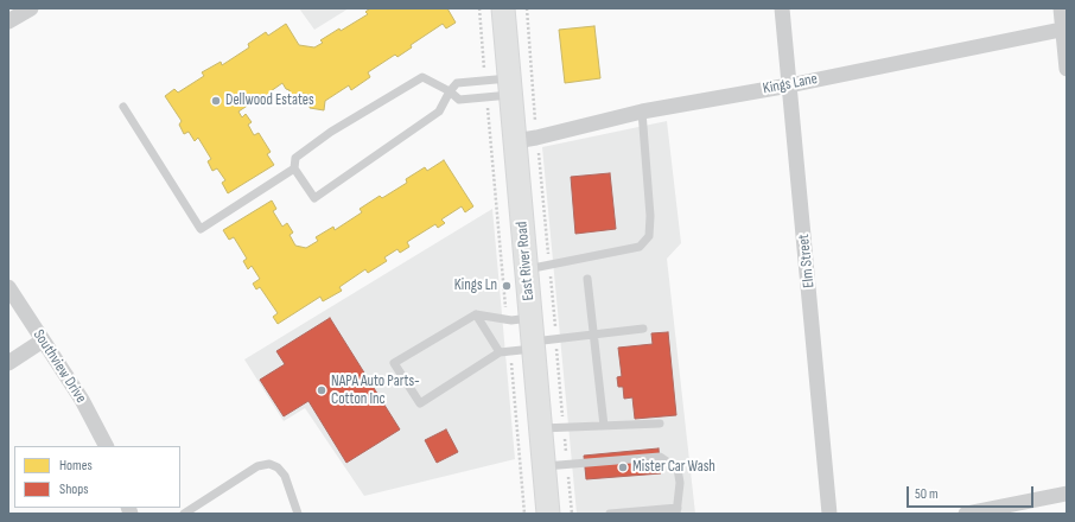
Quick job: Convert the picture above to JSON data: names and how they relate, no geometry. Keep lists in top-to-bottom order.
{
  "streets": {
    "main road": ["East River Road"],
    "street": ["Kings Lane", "Elm Street", "Southview Drive"]
  },
  "crossings": [
    ["Kings Lane", "East River Road"],
    ["Kings Lane", "Elm Street"]
  ],
  "places": [
    "Dellwood Estates",
    "Kings Ln",
    "NAPA Auto Parts- Cotton Inc",
    "Mister Car Wash"
  ],
  "legend": ["Homes", "Shops"],
  "scale_bar": "50 m"
}
